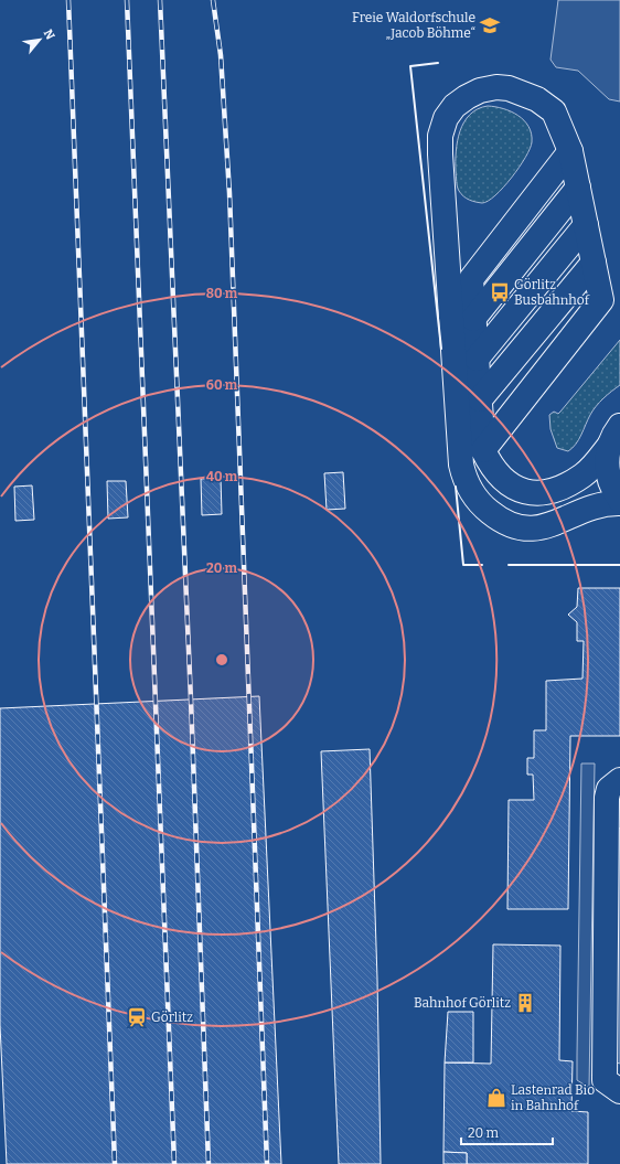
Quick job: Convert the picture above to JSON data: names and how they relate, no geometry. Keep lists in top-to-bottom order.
{
  "places": {
    "school or university": ["Freie Waldorfschule „Jacob Böhme“"],
    "bus stop": ["Görlitz Busbahnhof"],
    "building": ["Bahnhof Görlitz"],
    "station": ["Görlitz"],
    "shop": ["Lastenrad Bio in Bahnhof"]
  },
  "scale_bar": "20 m",
  "north": "top right",
  "rings": [
    "80 m",
    "60 m",
    "40 m",
    "20 m"
  ]
}
